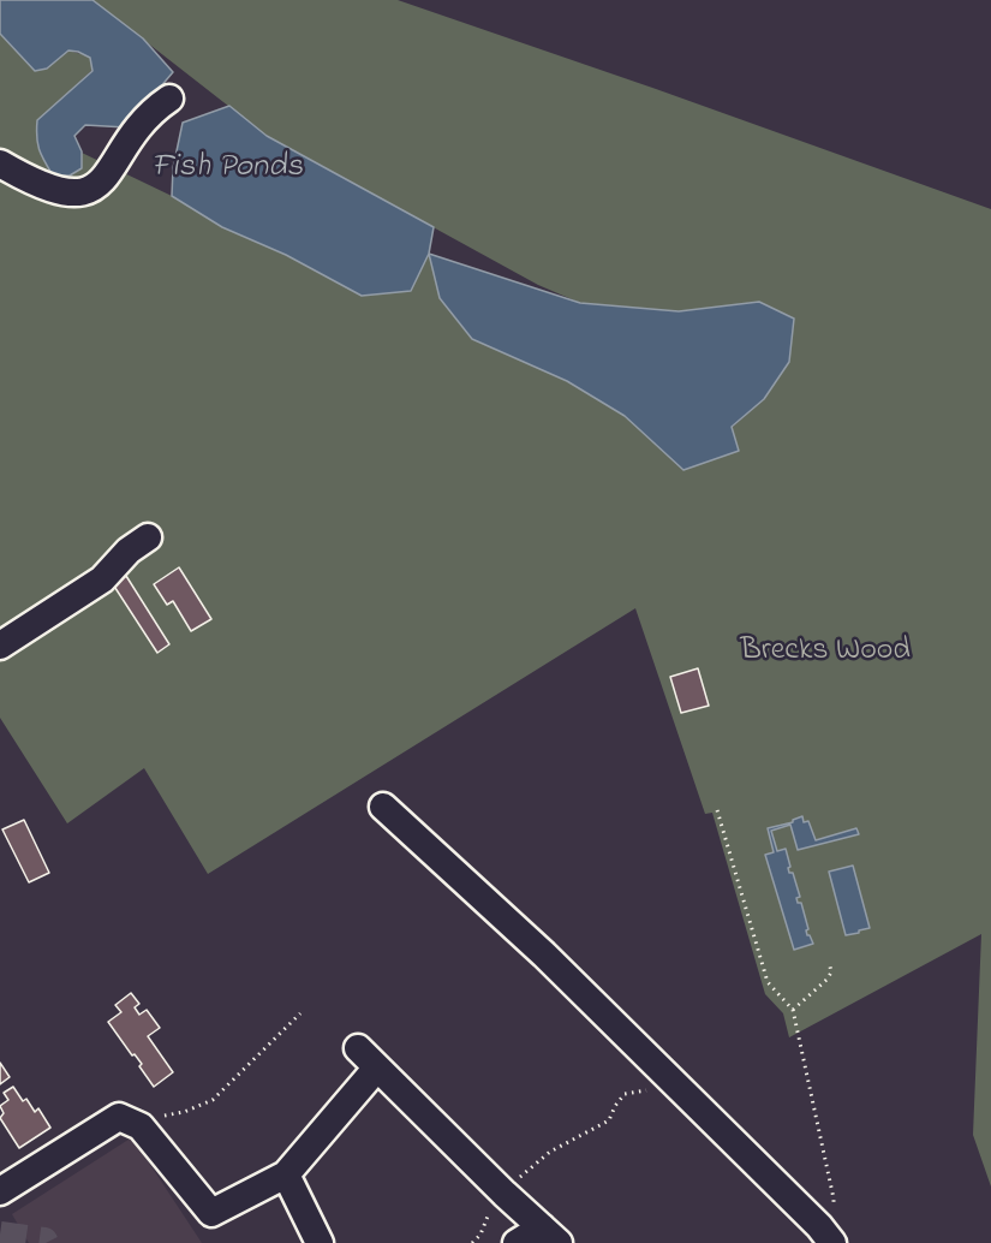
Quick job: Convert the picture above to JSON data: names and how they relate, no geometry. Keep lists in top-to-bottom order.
{
  "water": ["Fish Ponds"],
  "parks": ["Brecks Wood"]
}
